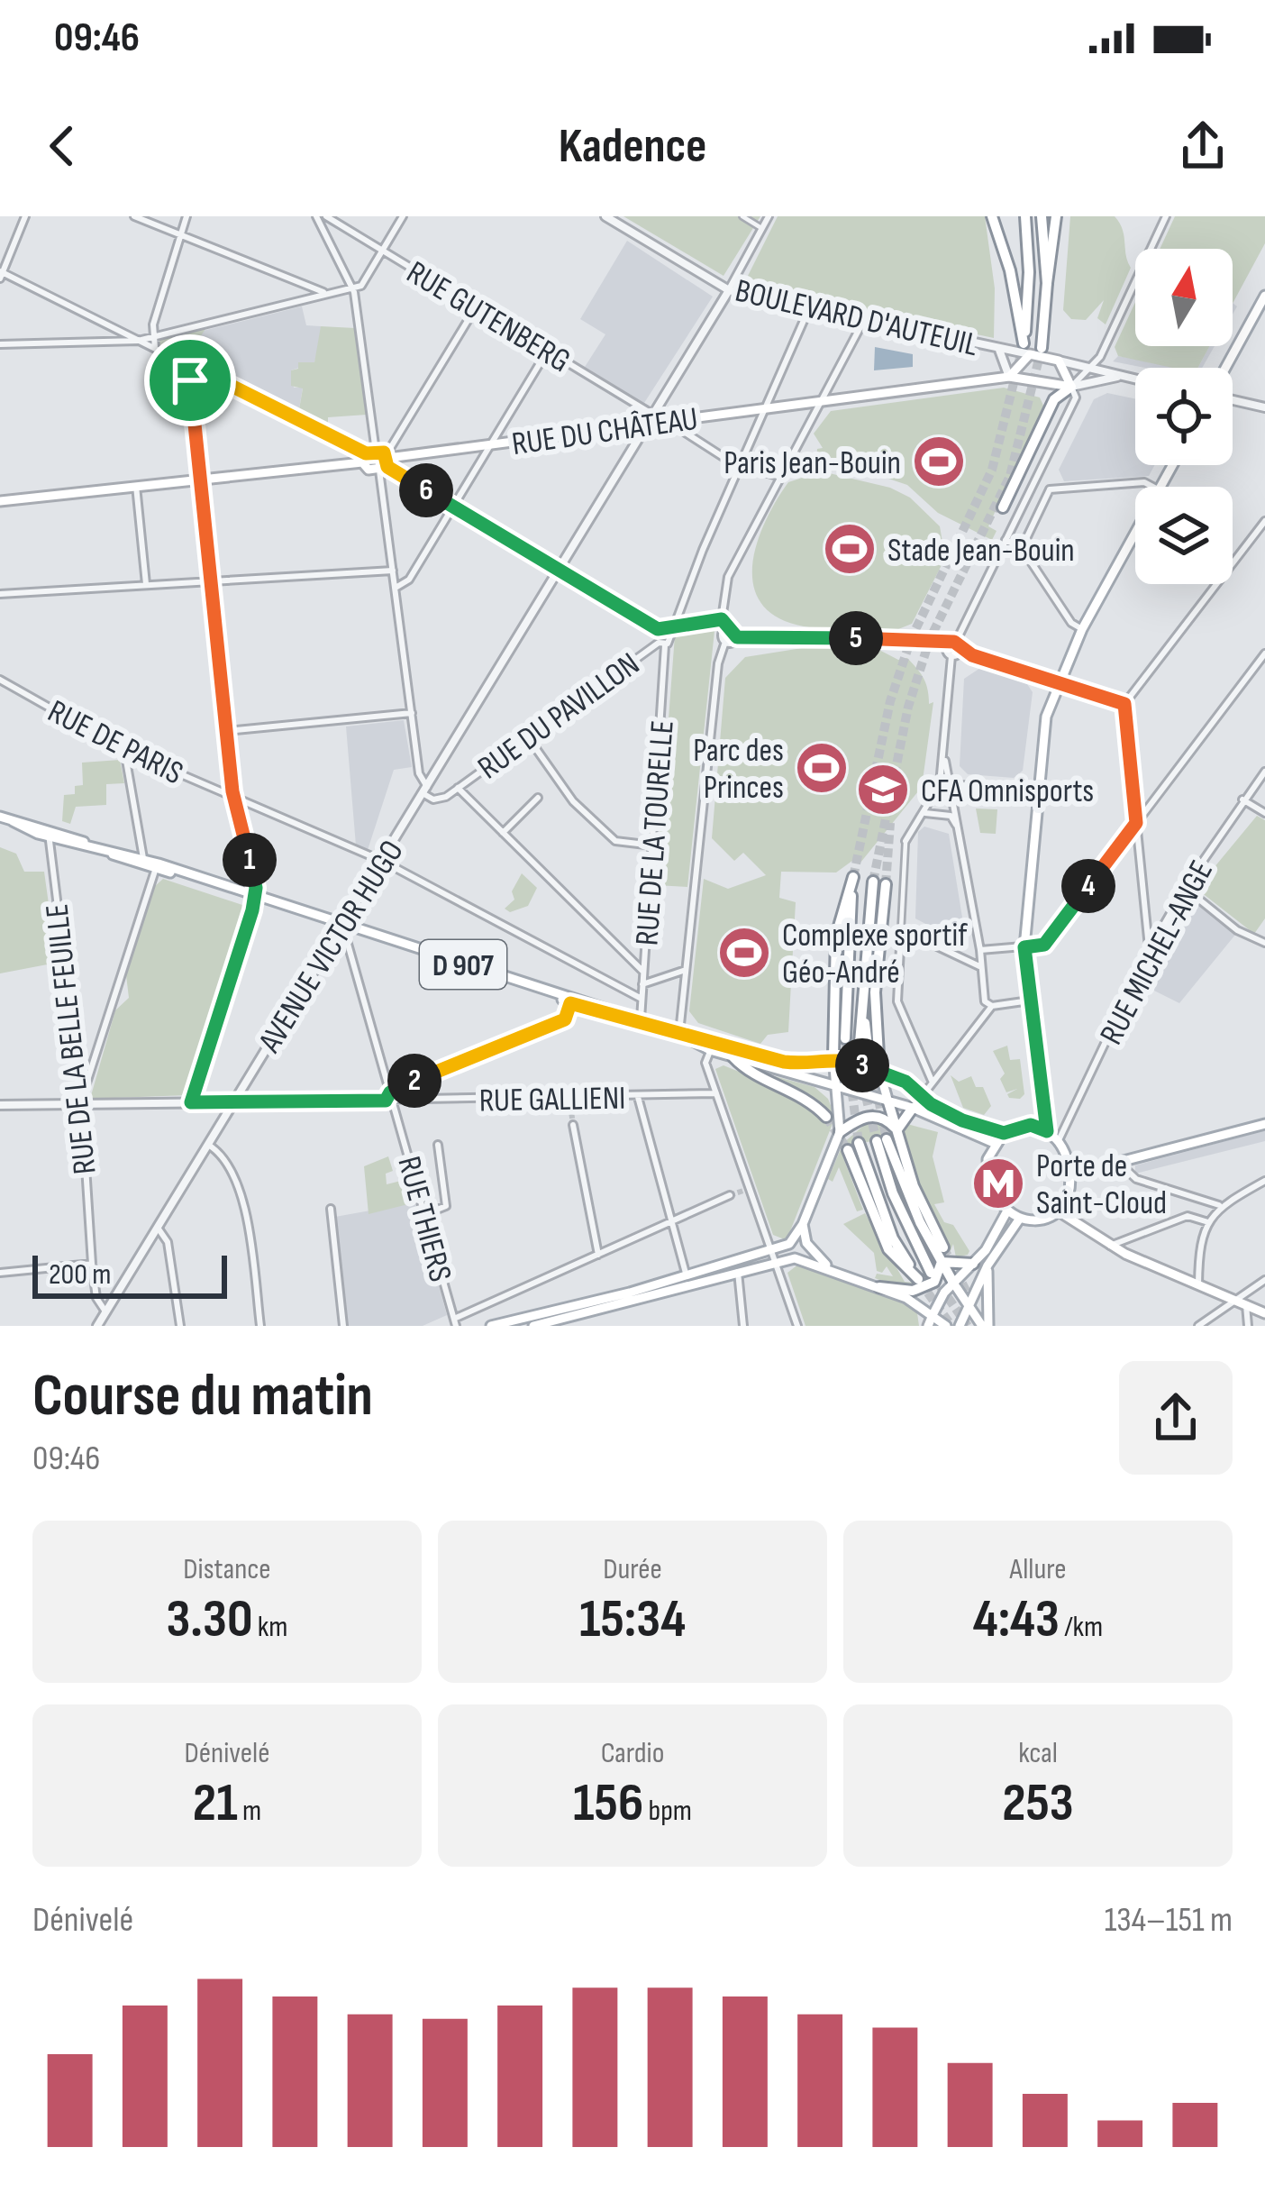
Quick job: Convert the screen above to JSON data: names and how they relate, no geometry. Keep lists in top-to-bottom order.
{
  "streets": {
    "main road": ["BOULEVARD D'AUTEUIL", "RUE DU CHÂTEAU", "D 907"],
    "street": [
      "RUE GUTENBERG",
      "RUE DU PAVILLON",
      "RUE DE PARIS",
      "RUE DE LA TOURELLE",
      "AVENUE VICTOR HUGO",
      "RUE MICHEL-ANGE",
      "RUE DE LA BELLE FEUILLE",
      "RUE GALLIENI",
      "RUE THIERS"
    ]
  },
  "crossings": [
    ["RUE GUTENBERG", "AVENUE VICTOR HUGO"],
    ["BOULEVARD D'AUTEUIL", "RUE DU CHÂTEAU"],
    ["BOULEVARD D'AUTEUIL", "AVENUE VICTOR HUGO"],
    ["RUE DU CHÂTEAU", "AVENUE VICTOR HUGO"],
    ["RUE DU PAVILLON", "RUE DE LA TOURELLE"],
    ["RUE DE PARIS", "RUE DE LA TOURELLE"],
    ["RUE DE PARIS", "AVENUE VICTOR HUGO"],
    ["RUE DE LA TOURELLE", "D 907"],
    ["AVENUE VICTOR HUGO", "D 907"],
    ["AVENUE VICTOR HUGO", "RUE DE LA BELLE FEUILLE"],
    ["AVENUE VICTOR HUGO", "RUE GALLIENI"],
    ["AVENUE VICTOR HUGO", "RUE THIERS"],
    ["D 907", "RUE DE LA BELLE FEUILLE"],
    ["D 907", "RUE THIERS"],
    ["RUE DE LA BELLE FEUILLE", "RUE GALLIENI"],
    ["RUE GALLIENI", "RUE THIERS"]
  ],
  "places": {
    "sports": [
      "Paris Jean-Bouin",
      "Stade Jean-Bouin",
      "Parc des Princes",
      "Complexe sportif Géo-André"
    ],
    "school or university": ["CFA Omnisports"],
    "metro station": ["Porte de Saint-Cloud"]
  },
  "scale_bar": "200 m",
  "north": "top",
  "page": {
    "status": "09:46",
    "header": "Kadence",
    "pins": [
      "6",
      "5",
      "1",
      "4",
      "3",
      "2"
    ],
    "scale": "200 m",
    "heading": ["Course du matin", "09:46"],
    "stats": [
      ["Distance", "3.30 km"],
      ["Durée", "15:34"],
      ["Allure", "4:43 /km"],
      ["Dénivelé", "21 m"],
      ["Cardio", "156 bpm"],
      ["kcal", "253"]
    ],
    "chart": ["Dénivelé", "134–151 m"]
  }
}
